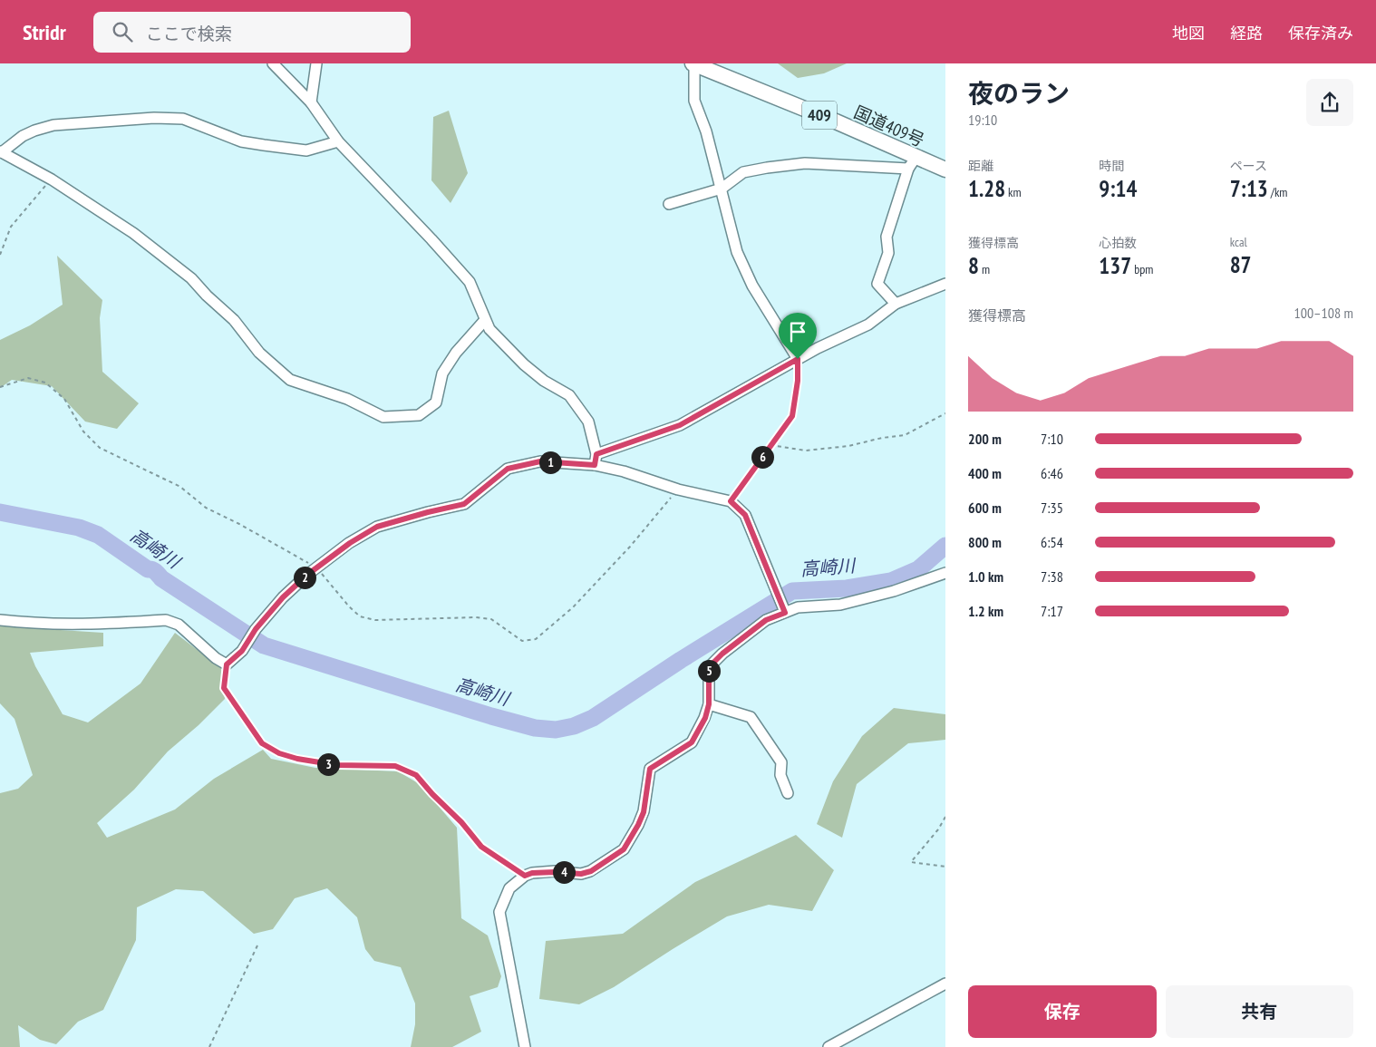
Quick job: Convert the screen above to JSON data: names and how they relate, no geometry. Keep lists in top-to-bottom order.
{
  "streets": {
    "highway": ["409", "国道409号"]
  },
  "water": ["高崎川"],
  "page": {
    "header": "Stridr",
    "search": "ここで検索",
    "nav": ["地図", "経路", "保存済み"],
    "heading": ["夜のラン", "19:10"],
    "stats": [
      ["距離", "1.28 km"],
      ["時間", "9:14"],
      ["ペース", "7:13 /km"],
      ["獲得標高", "8 m"],
      ["心拍数", "137 bpm"],
      ["kcal", "87"]
    ],
    "chart": ["獲得標高", "100–108 m"],
    "list": [
      {
        "name": "200 m",
        "note": "7:10"
      },
      {
        "name": "400 m",
        "note": "6:46"
      },
      {
        "name": "600 m",
        "note": "7:35"
      },
      {
        "name": "800 m",
        "note": "6:54"
      },
      {
        "name": "1.0 km",
        "note": "7:38"
      },
      {
        "name": "1.2 km",
        "note": "7:17"
      }
    ],
    "pins": [
      "6",
      "1",
      "2",
      "5",
      "3",
      "4"
    ],
    "buttons": ["保存", "共有"]
  }
}
